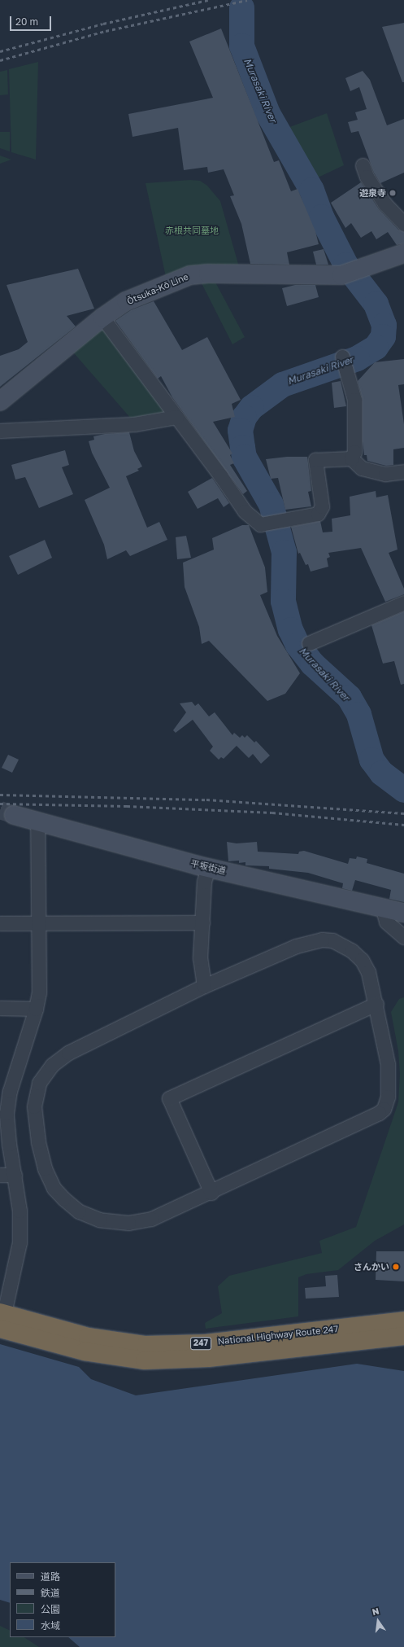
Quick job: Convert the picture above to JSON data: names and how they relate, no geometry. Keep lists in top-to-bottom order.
{
  "streets": {
    "highway": ["National Highway Route 247", "247"],
    "main road": ["Ōtsuka-Kō Line", "平坂街道"]
  },
  "water": ["Murasaki River"],
  "parks": ["赤根共同墓地"],
  "places": ["遊泉寺", "さんかい"],
  "legend": [
    "道路",
    "鉄道",
    "公園",
    "水域"
  ],
  "scale_bar": "20 m",
  "north": "top"
}
